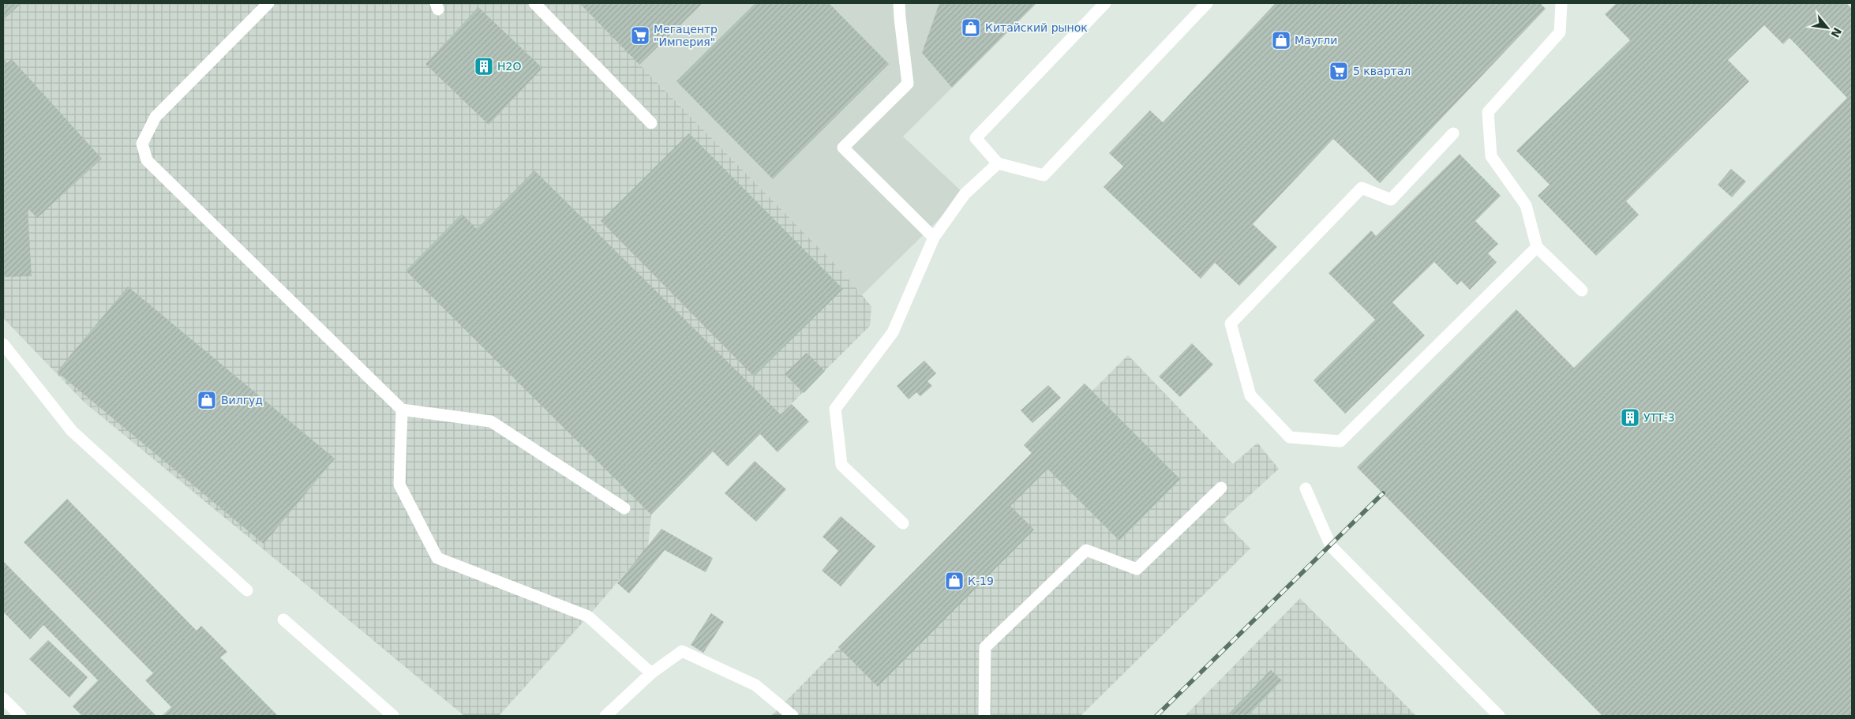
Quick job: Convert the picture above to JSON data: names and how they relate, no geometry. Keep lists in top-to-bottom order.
{
  "places": {
    "shop": [
      "Китайский рынок",
      "Маугли",
      "Вилгуд",
      "К-19"
    ],
    "supermarket": ["Мегацентр \"Империя\"", "5 квартал"],
    "building": ["H2O", "УТТ-3"]
  },
  "north": "bottom right"
}
